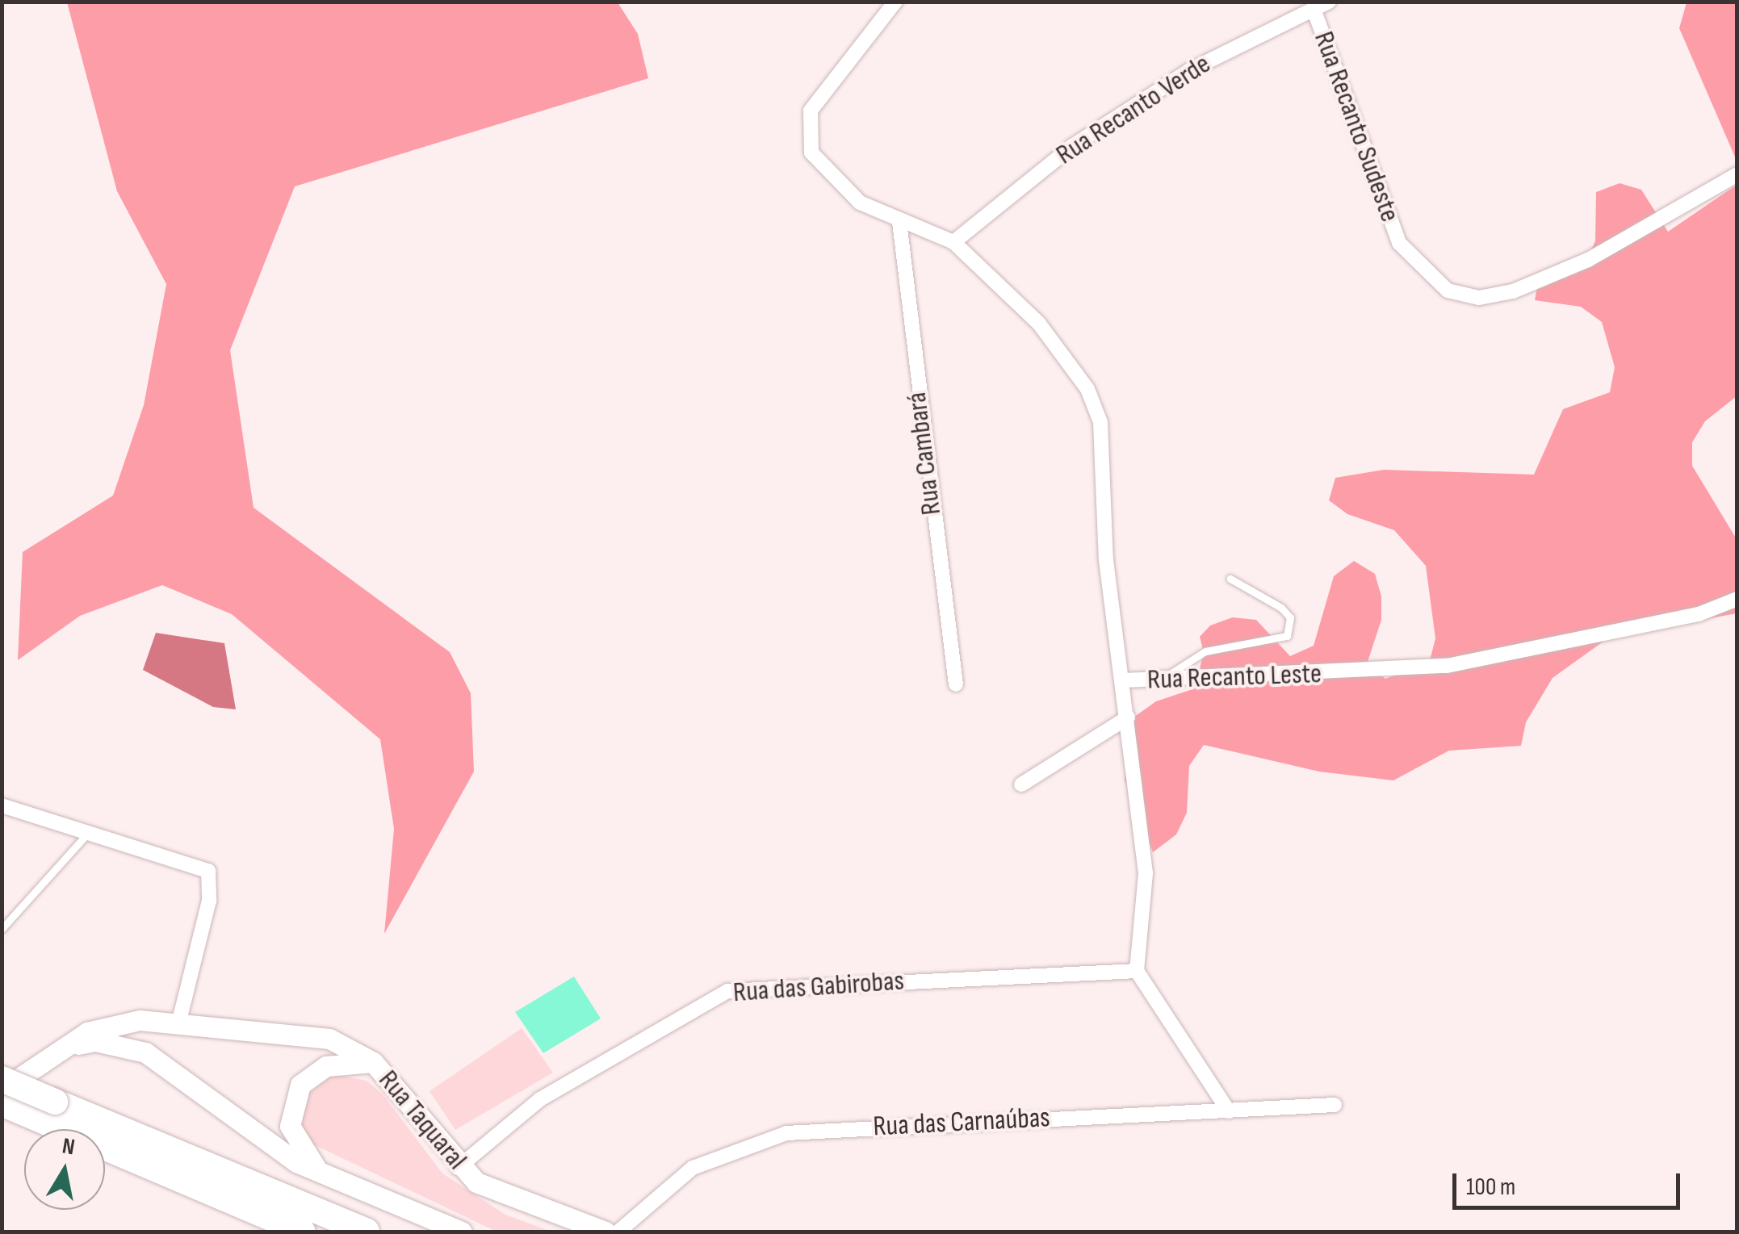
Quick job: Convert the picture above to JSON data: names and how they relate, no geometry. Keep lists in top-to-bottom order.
{
  "streets": {
    "main road": ["Rua Taquaral"],
    "street": [
      "Rua Recanto Verde",
      "Rua Recanto Sudeste",
      "Rua Cambará",
      "Rua Recanto Leste",
      "Rua das Gabirobas",
      "Rua das Carnaúbas"
    ]
  },
  "crossings": [
    ["Rua Recanto Verde", "Rua Recanto Sudeste"],
    ["Rua Recanto Verde", "Rua Recanto Leste"],
    ["Rua das Gabirobas", "Rua Taquaral"]
  ],
  "scale_bar": "100 m",
  "north": "top"
}
